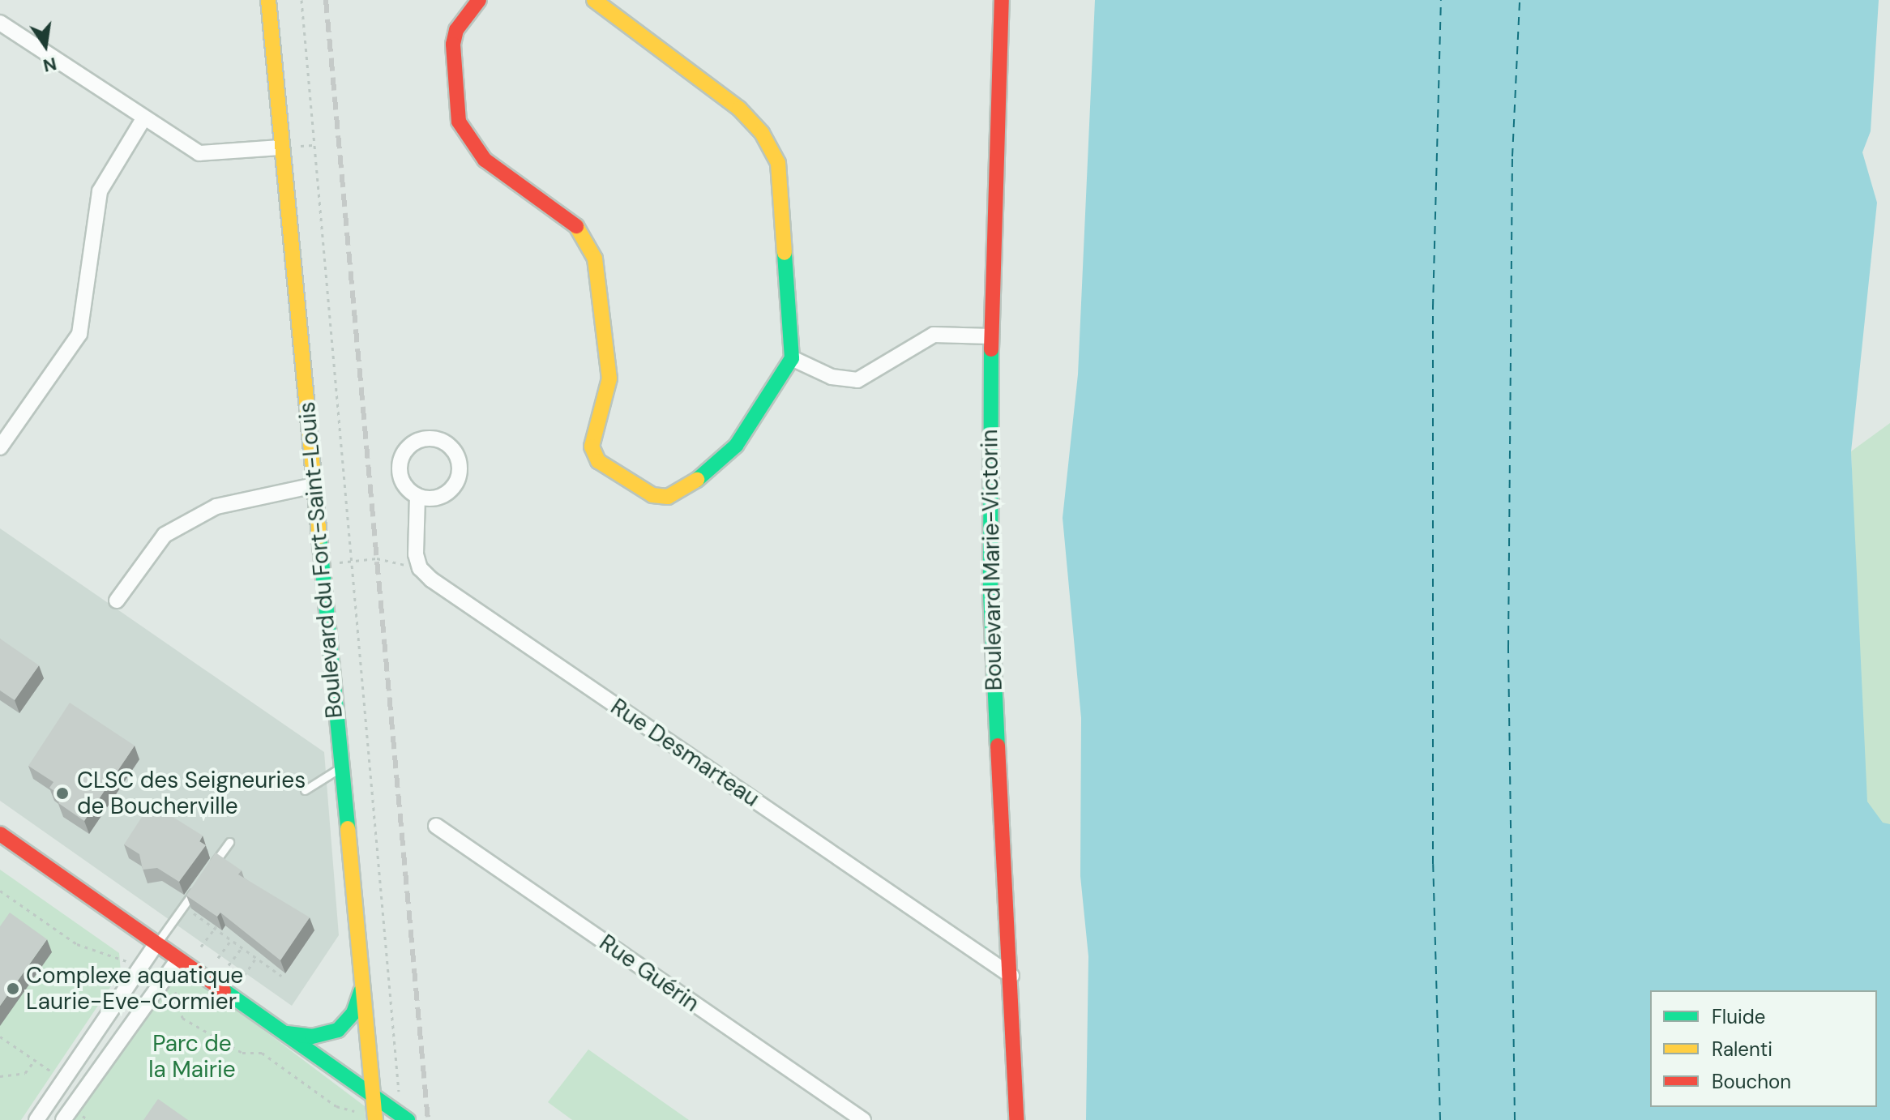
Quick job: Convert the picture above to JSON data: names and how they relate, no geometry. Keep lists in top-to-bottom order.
{
  "streets": {
    "street": [
      "Boulevard du Fort-Saint-Louis",
      "Boulevard Marie-Victorin",
      "Rue Desmarteau",
      "Rue Guérin"
    ]
  },
  "crossings": [
    ["Boulevard Marie-Victorin", "Rue Desmarteau"]
  ],
  "parks": ["Parc de la Mairie"],
  "places": ["CLSC des Seigneuries de Boucherville", "Complexe aquatique Laurie-Eve-Cormier"],
  "legend": ["Fluide", "Ralenti", "Bouchon"],
  "north": "bottom"
}
